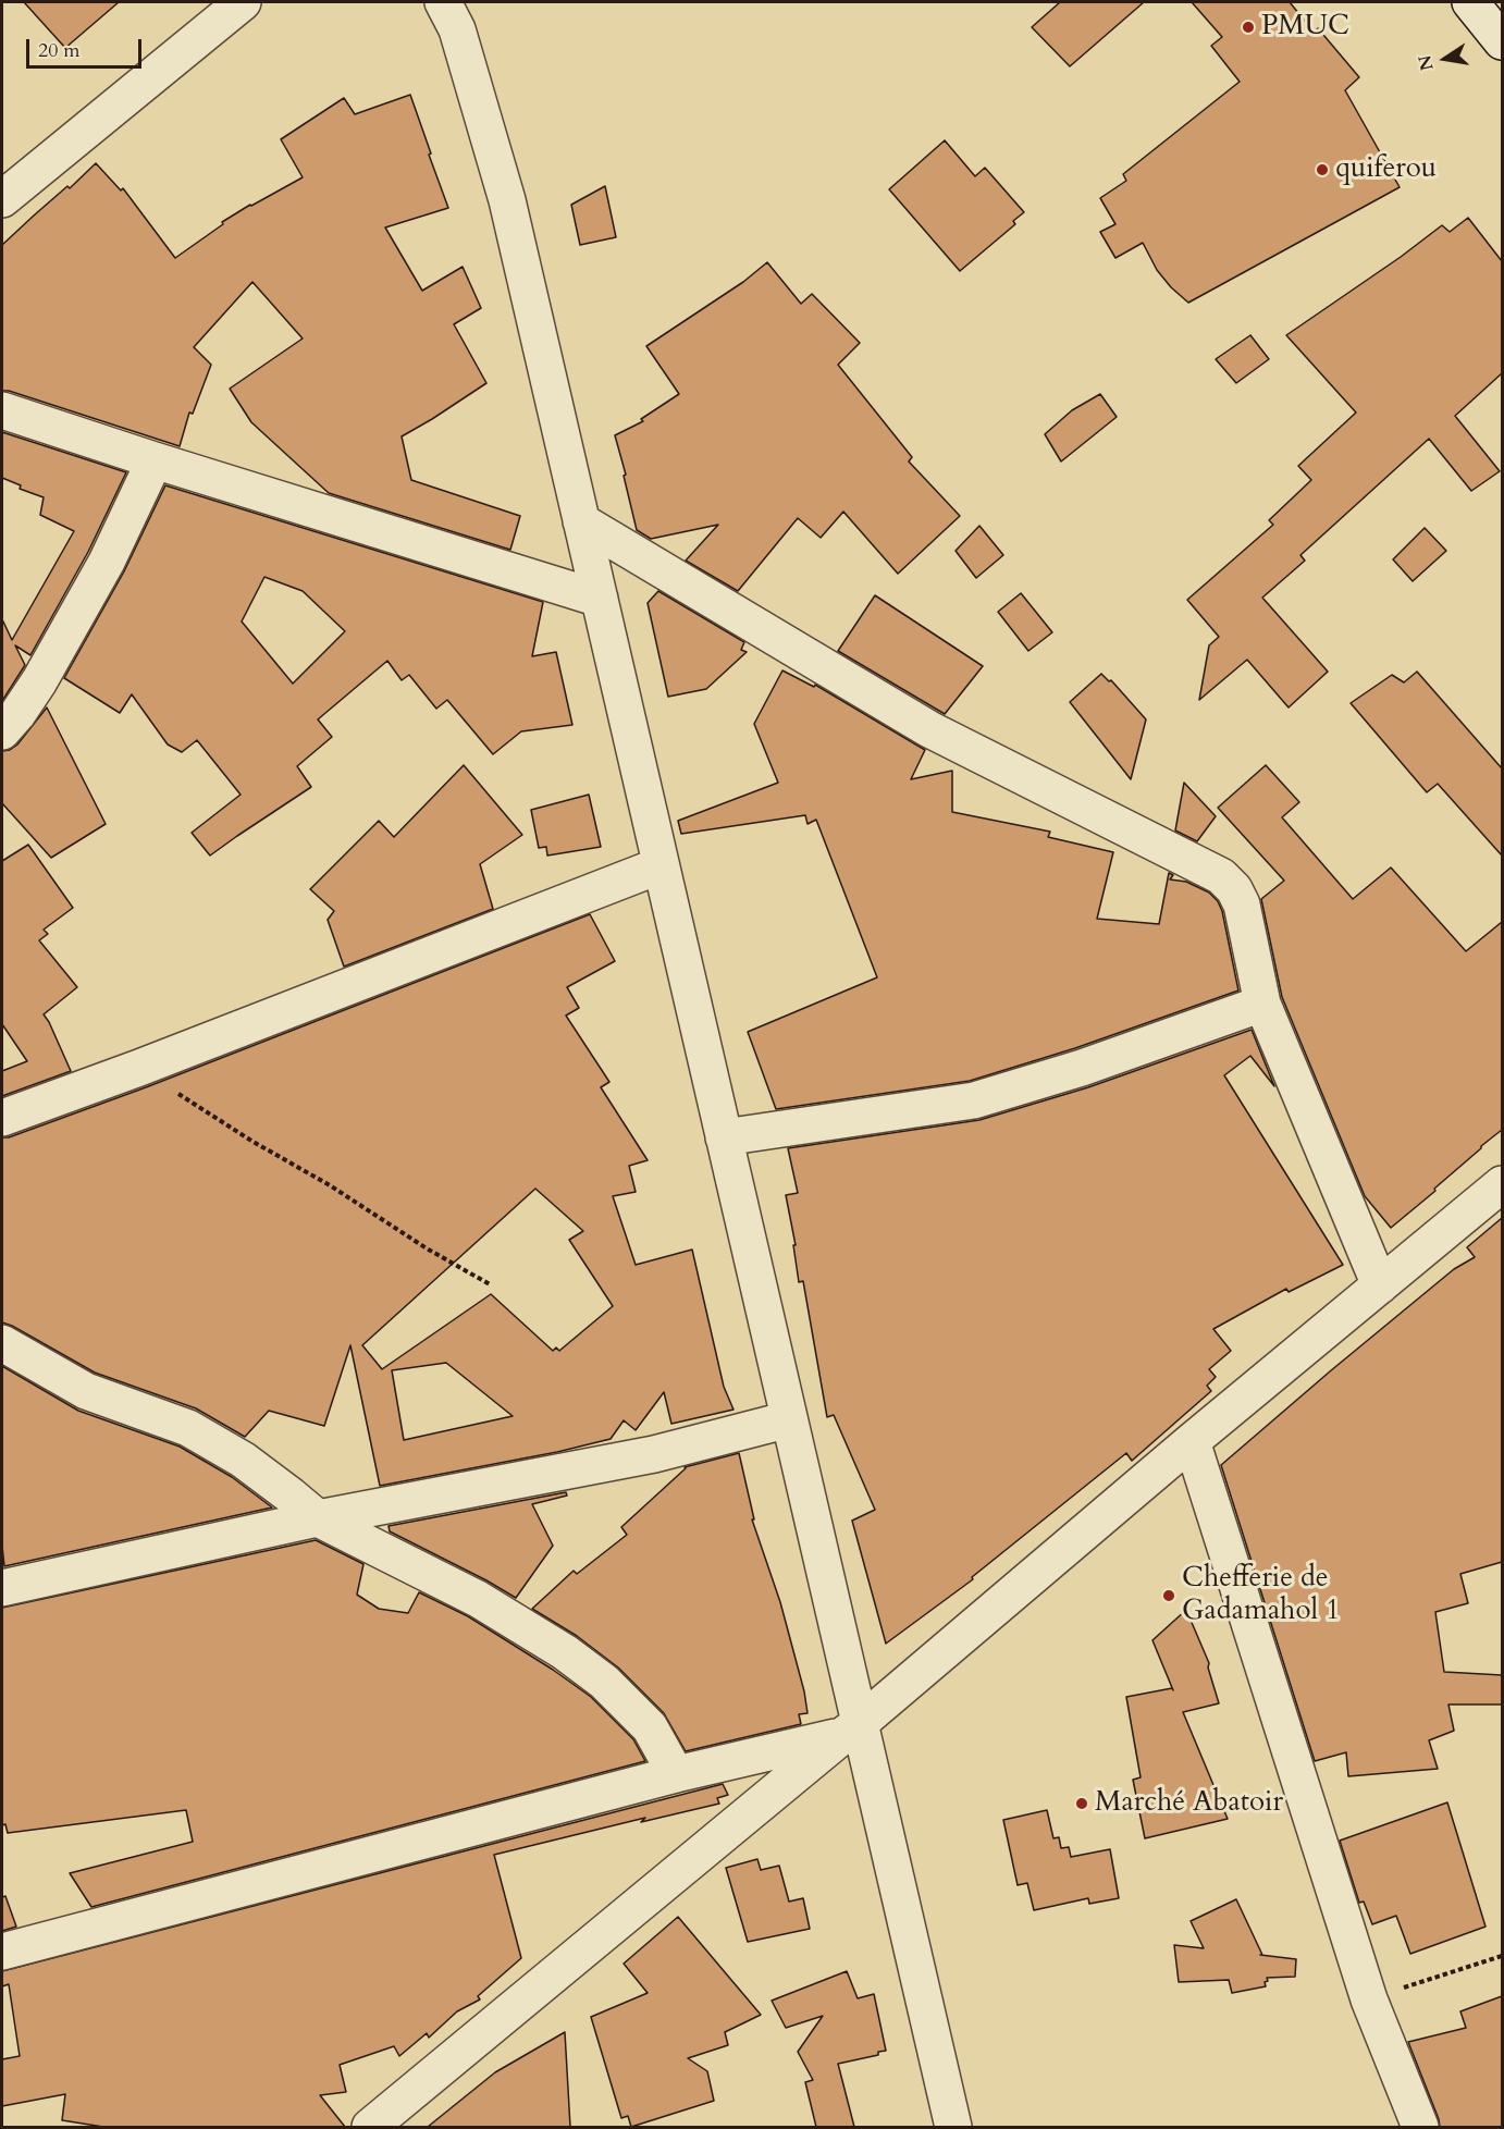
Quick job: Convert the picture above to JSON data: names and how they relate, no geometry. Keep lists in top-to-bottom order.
{
  "places": [
    "PMUC",
    "quiferou",
    "Chefferie de Gadamahol 1",
    "Marché Abatoir"
  ],
  "scale_bar": "20 m",
  "north": "left"
}
